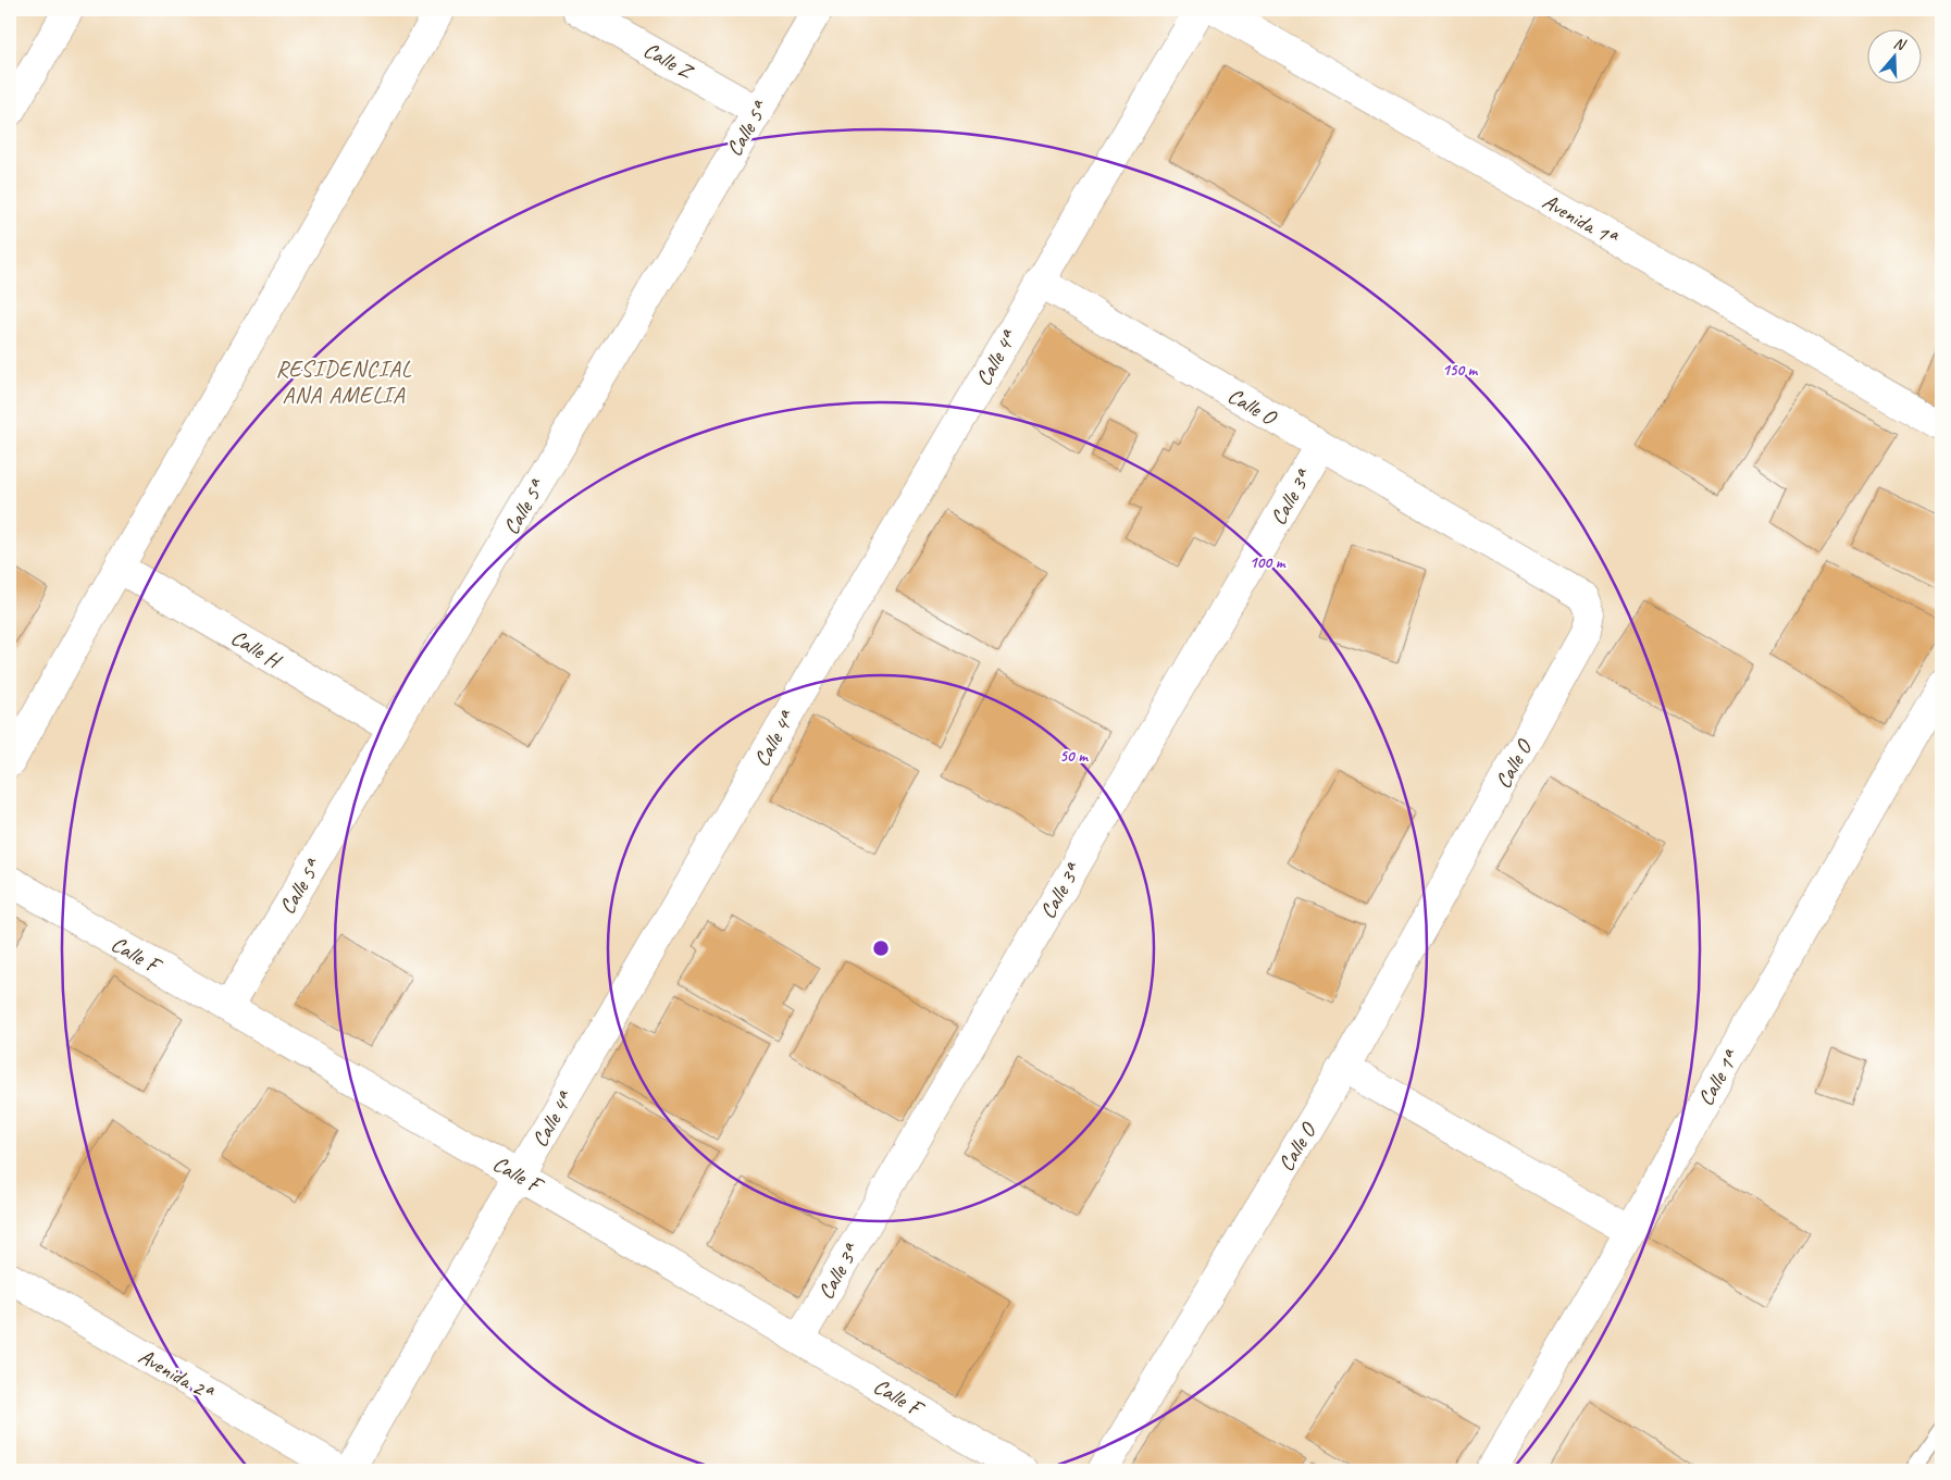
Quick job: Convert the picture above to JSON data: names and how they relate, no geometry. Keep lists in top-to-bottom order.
{
  "streets": {
    "street": [
      "Calle Z",
      "Calle 5ª",
      "Avenida 1ª",
      "Calle 4ª",
      "Calle O",
      "Calle 3ª",
      "Calle H",
      "Calle F",
      "Calle 1ª",
      "Avenida 2ª"
    ]
  },
  "crossings": [
    ["Calle Z", "Calle 5ª"],
    ["Calle 5ª", "Calle H"],
    ["Calle 5ª", "Calle F"],
    ["Calle 4ª", "Calle O"],
    ["Calle 4ª", "Calle F"],
    ["Calle O", "Calle 3ª"],
    ["Calle 3ª", "Calle F"]
  ],
  "districts": ["RESIDENCIAL ANA AMELIA"],
  "north": "top",
  "rings": ["150 m", "100 m", "50 m"]
}
